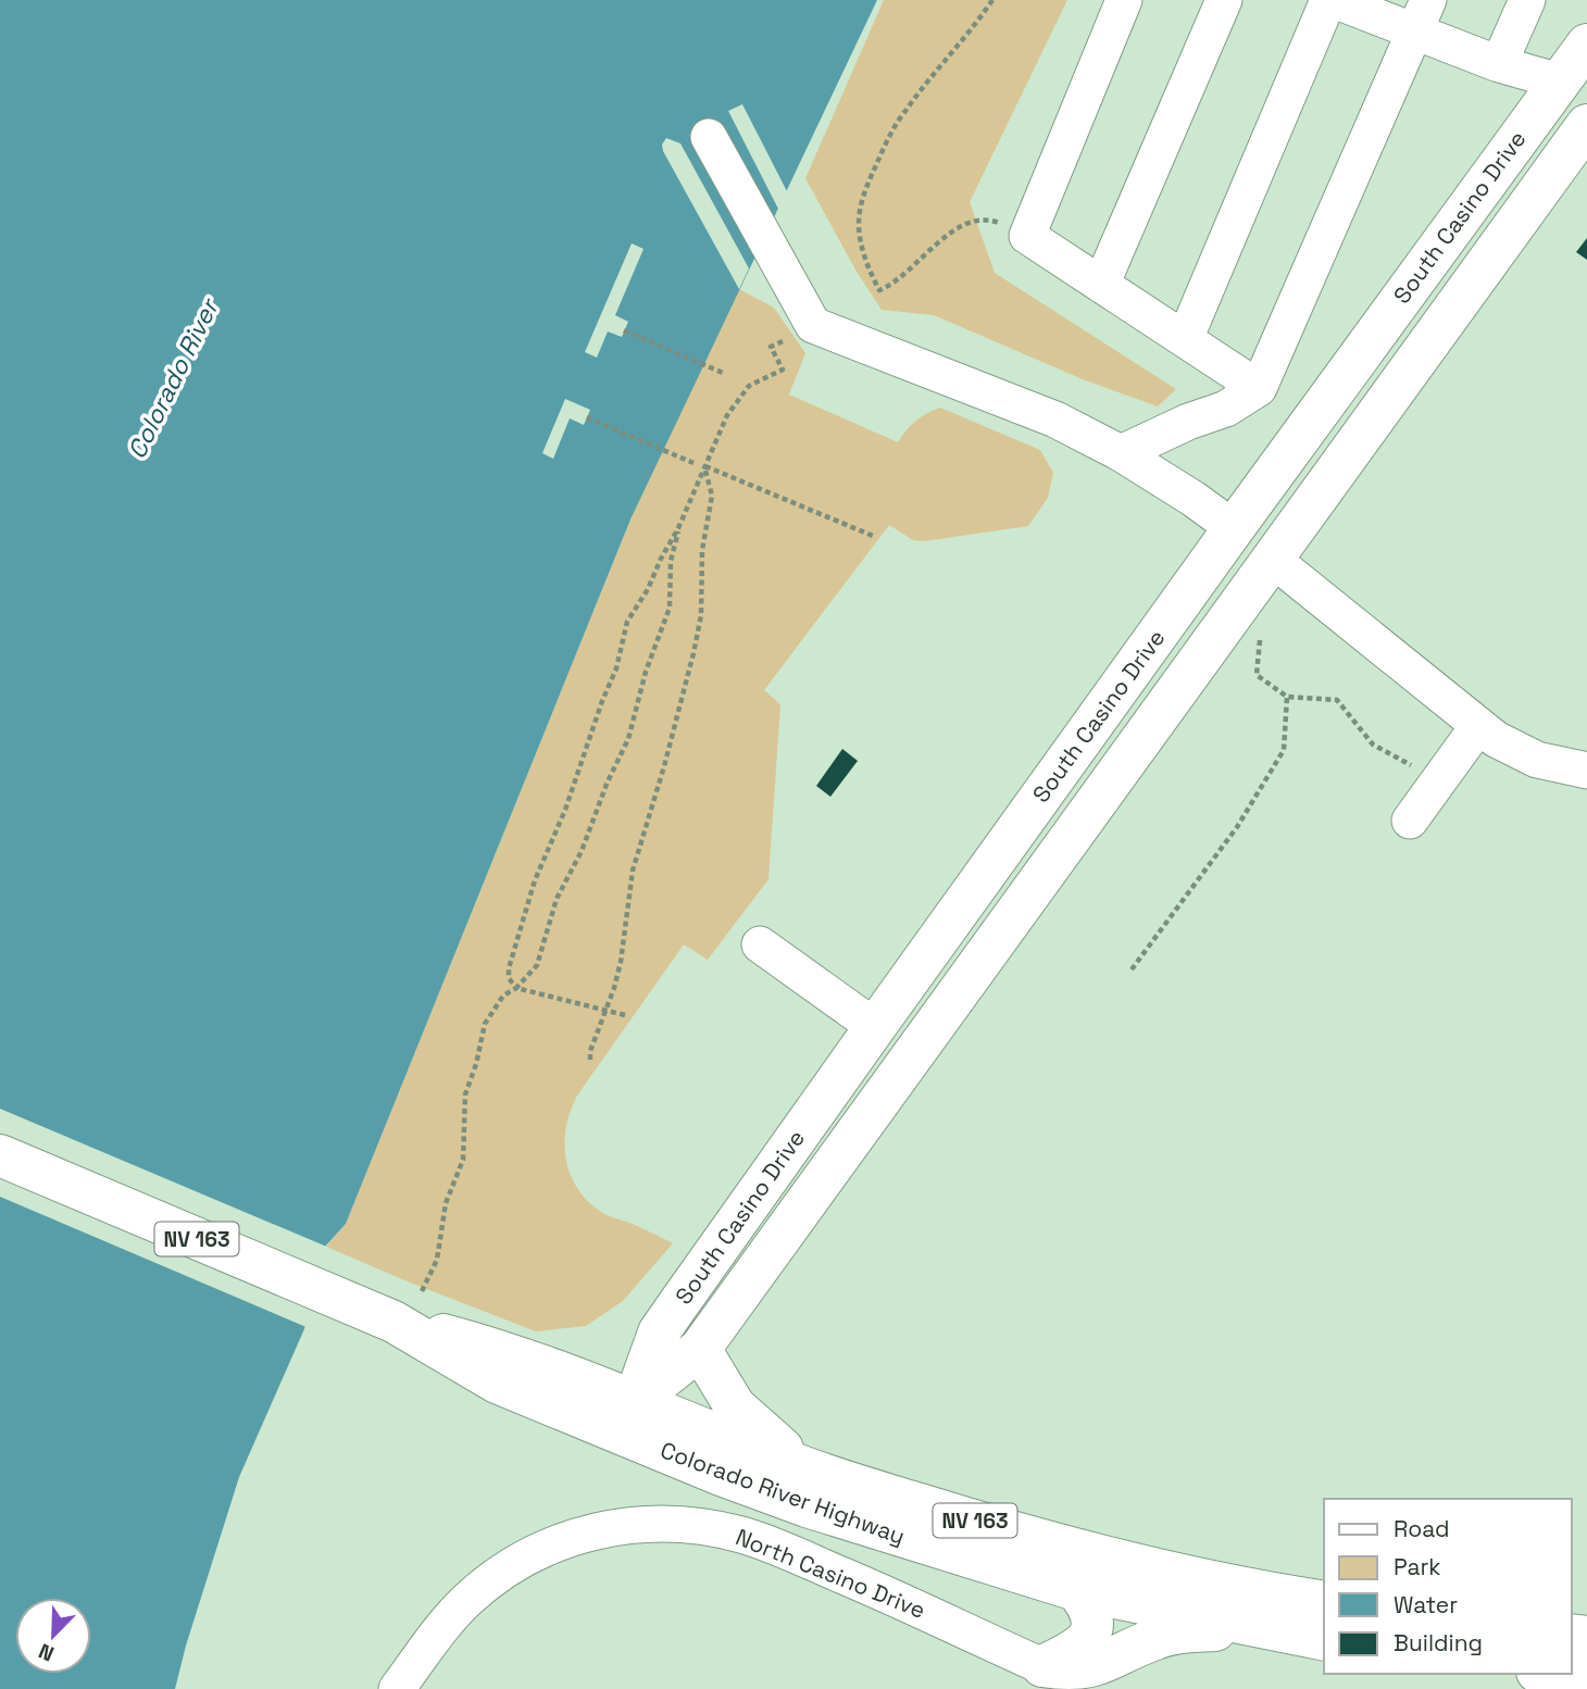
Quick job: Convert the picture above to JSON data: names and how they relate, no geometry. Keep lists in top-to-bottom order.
{
  "streets": {
    "main road": ["South Casino Drive", "NV 163", "Colorado River Highway"],
    "street": ["North Casino Drive"]
  },
  "crossings": [
    ["South Casino Drive", "Colorado River Highway"]
  ],
  "water": ["Colorado River"],
  "legend": [
    "Road",
    "Park",
    "Water",
    "Building"
  ],
  "north": "bottom left"
}
